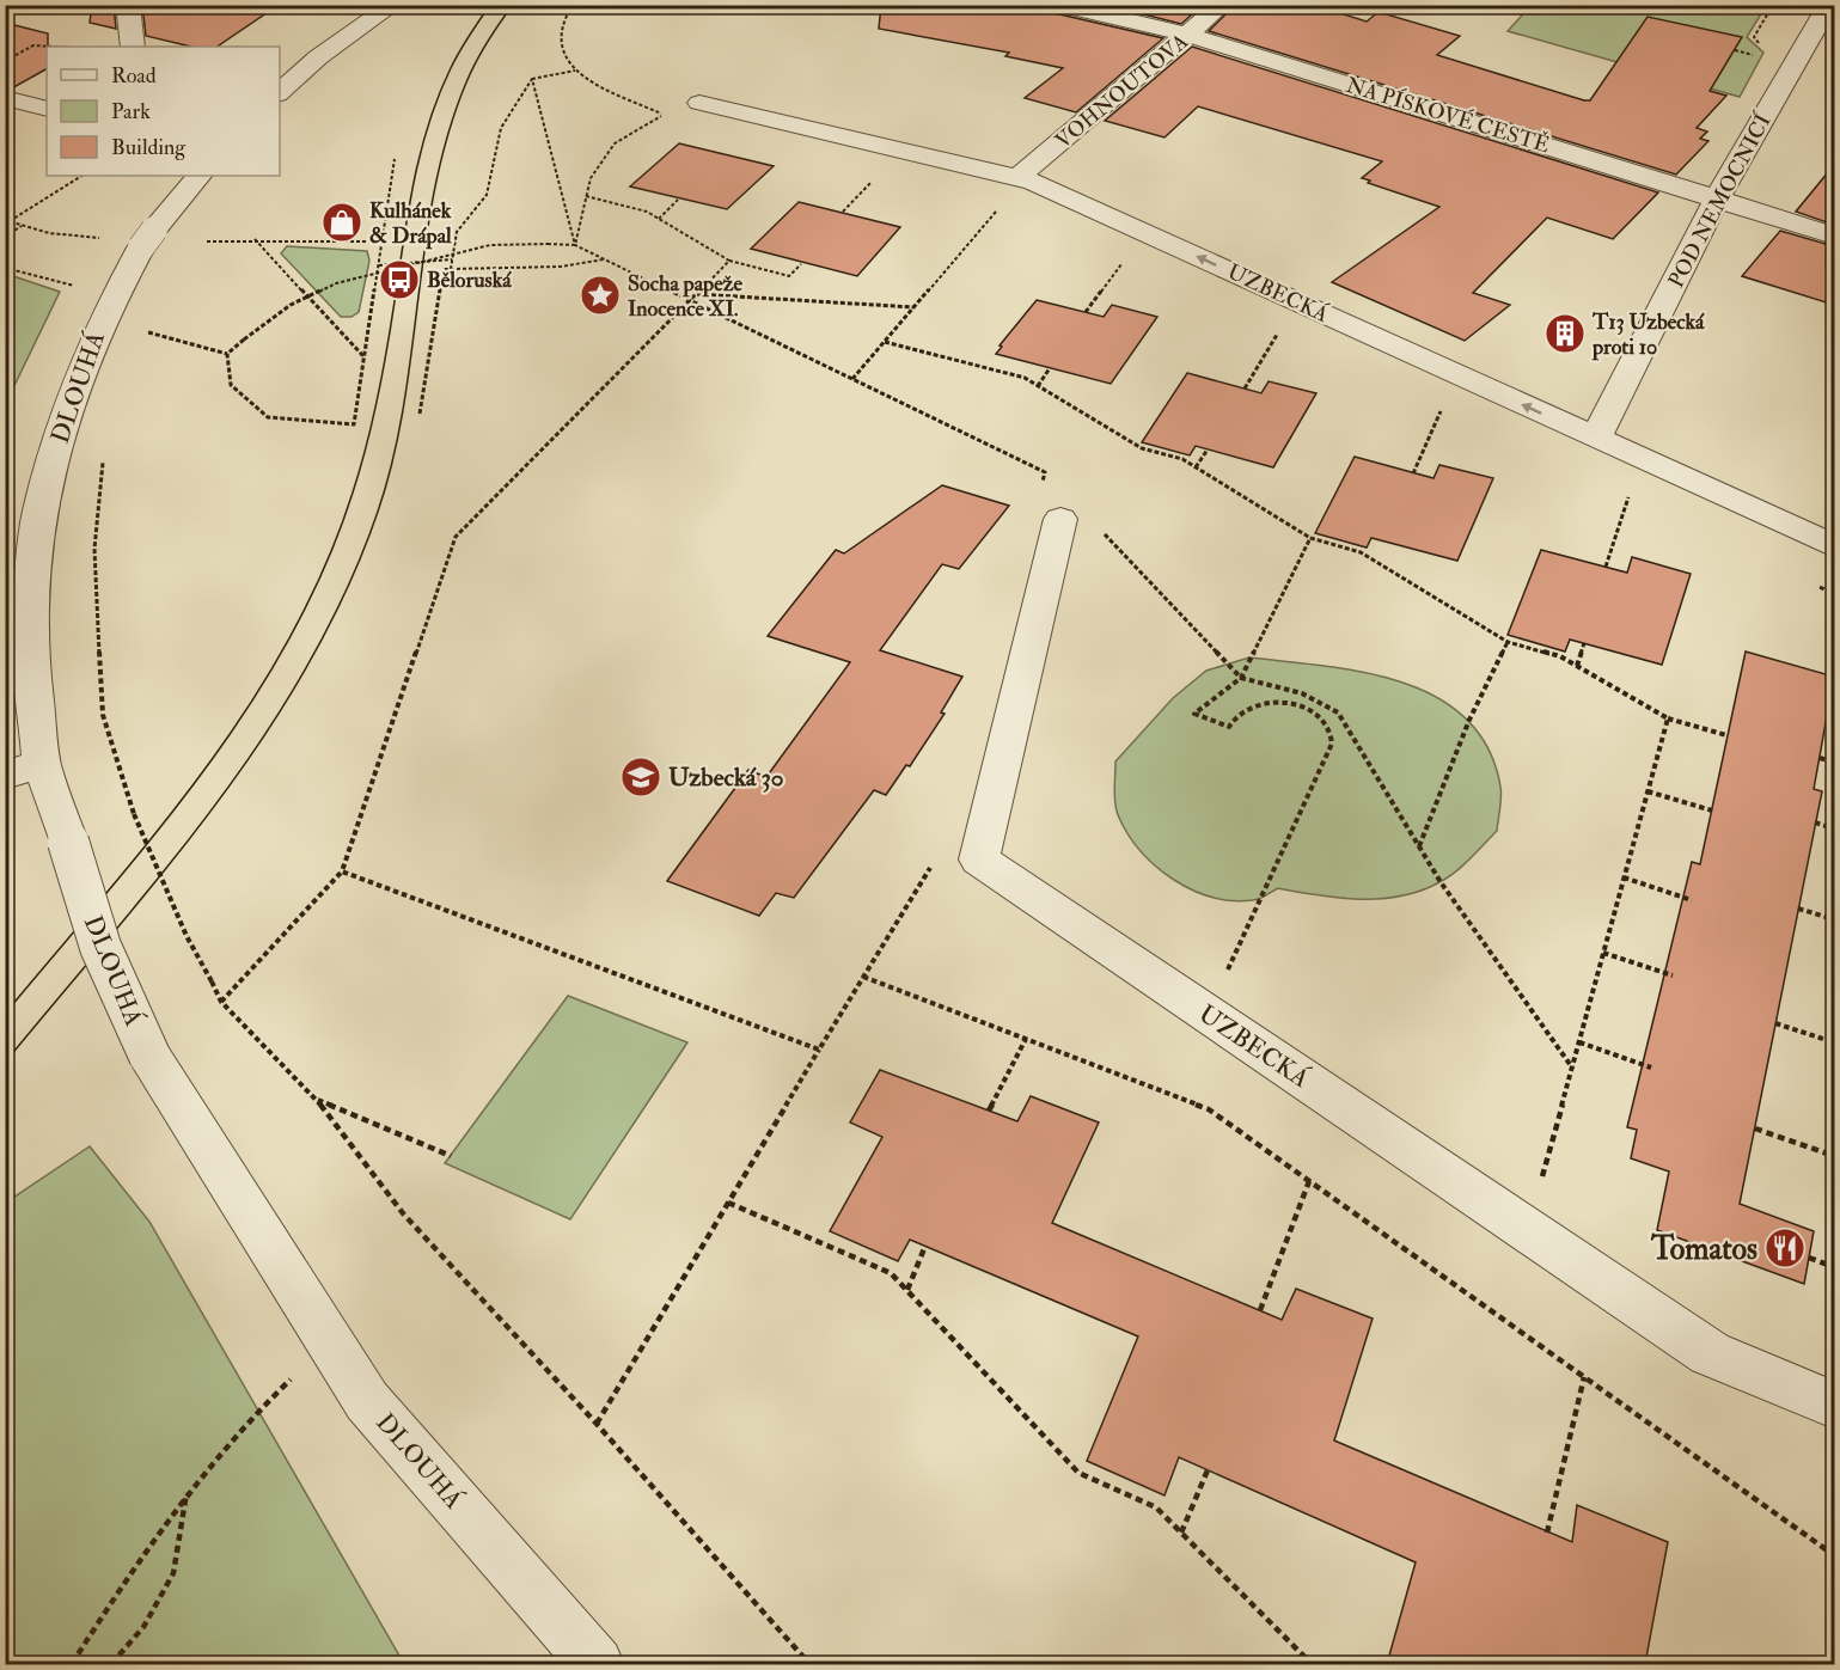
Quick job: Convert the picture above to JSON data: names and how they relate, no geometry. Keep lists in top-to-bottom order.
{
  "streets": {
    "street": [
      "VOHNOUTOVA",
      "NA PÍSKOVÉ CESTĚ",
      "POD NEMOCNICÍ",
      "UZBECKÁ",
      "DLOUHÁ"
    ]
  },
  "crossings": [
    ["VOHNOUTOVA", "NA PÍSKOVÉ CESTĚ"],
    ["VOHNOUTOVA", "UZBECKÁ"],
    ["NA PÍSKOVÉ CESTĚ", "POD NEMOCNICÍ"],
    ["POD NEMOCNICÍ", "UZBECKÁ"]
  ],
  "places": {
    "shop": ["Kulhánek & Drápal"],
    "bus stop": ["Běloruská"],
    "place": ["Socha papeže Inocence XI."],
    "building": ["T13 Uzbecká proti 10"],
    "school or university": ["Uzbecká 30"],
    "restaurant": ["Tomatos"]
  },
  "legend": ["Road", "Park", "Building"]
}
